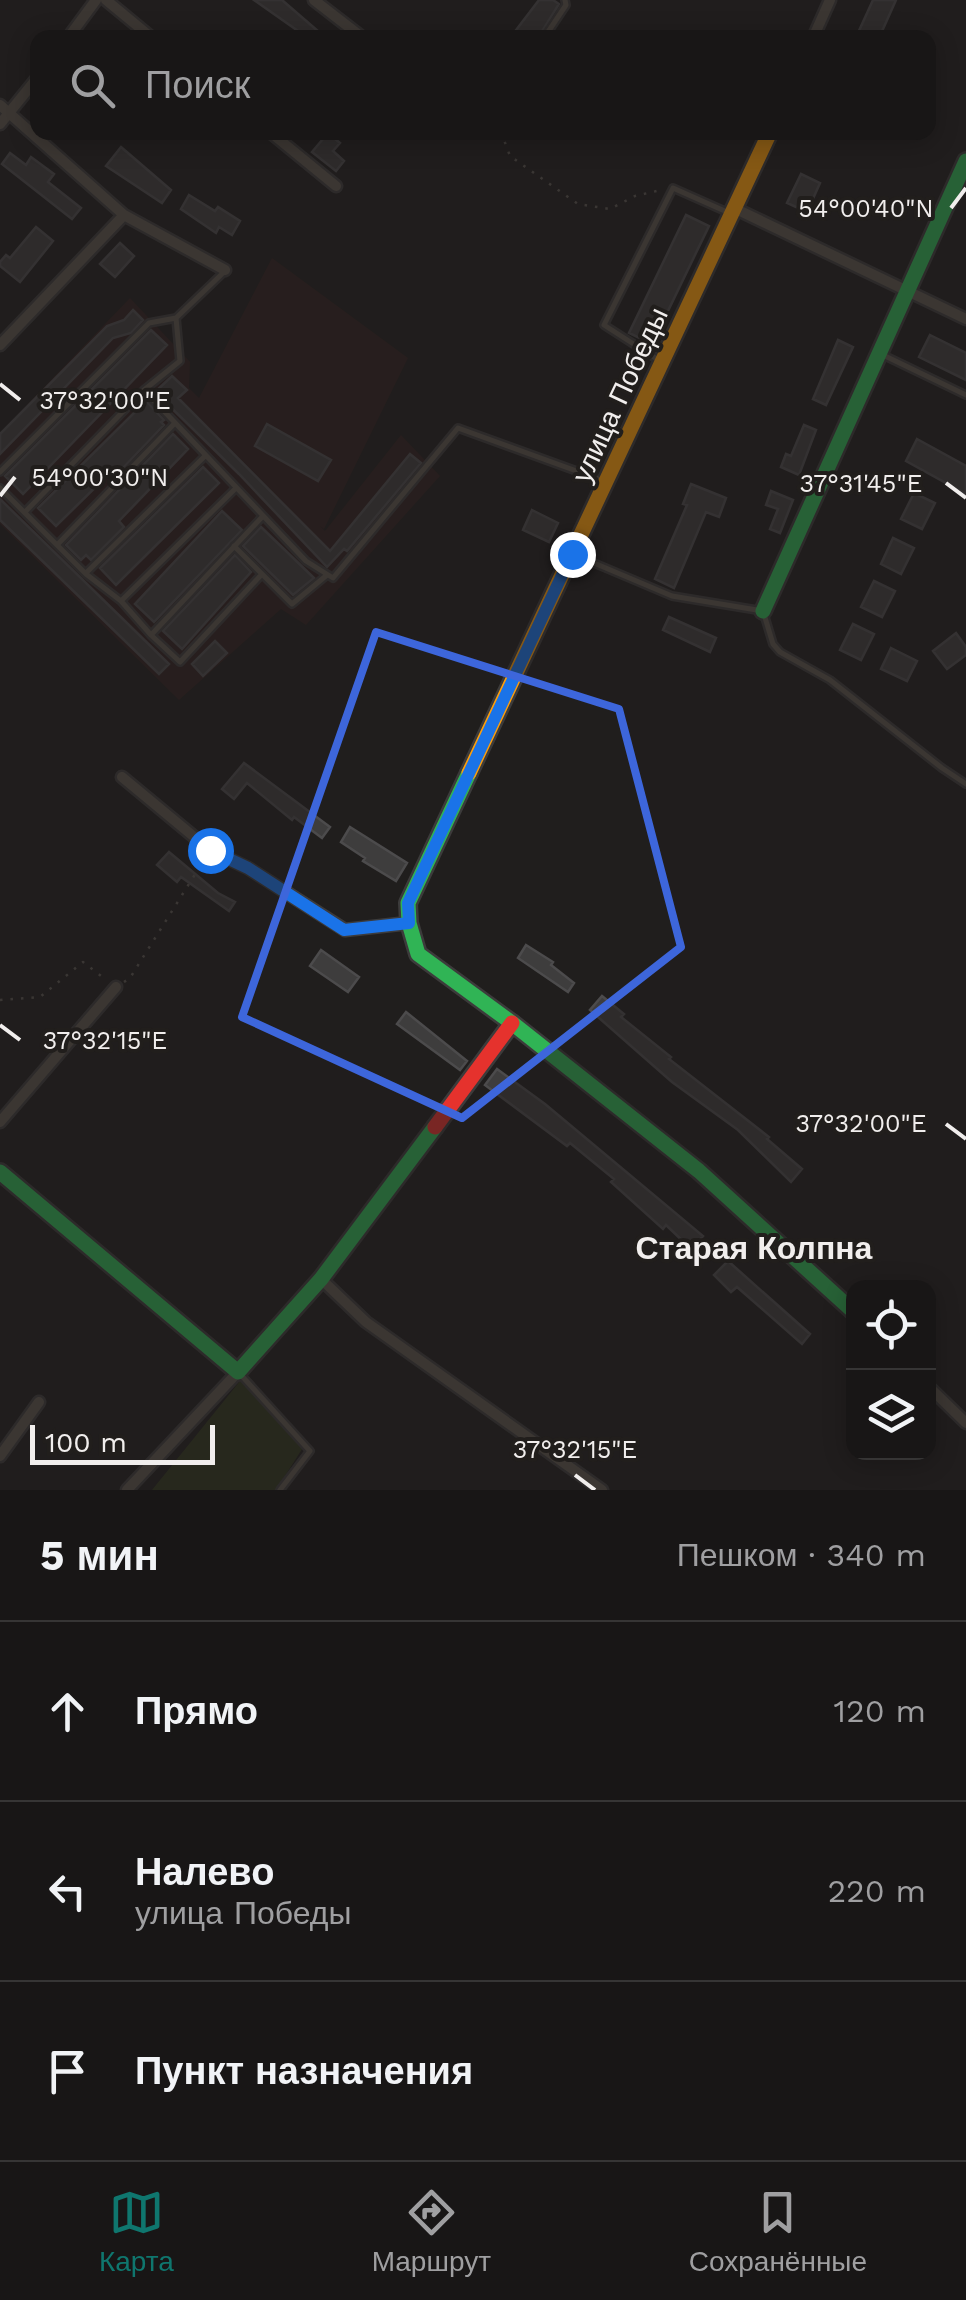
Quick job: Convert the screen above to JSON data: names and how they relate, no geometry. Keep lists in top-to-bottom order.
{
  "streets": {
    "street": ["улица Победы"]
  },
  "districts": ["Старая Колпна"],
  "scale_bar": "100 m",
  "page": {
    "search": "Поиск",
    "scale": "100 m",
    "heading": ["5 мин", "Пешком · 340 m"],
    "list": [
      ["Прямо", "120 m"],
      ["Налево", "улица Победы", "220 m"],
      "Пункт назначения"
    ],
    "nav": ["Карта", "Маршрут", "Сохранённые"]
  },
  "coordinates": [
    "54°00'40\"N",
    "37°32'00\"E",
    "54°00'30\"N",
    "37°31'45\"E",
    "37°32'15\"E"
  ]
}
